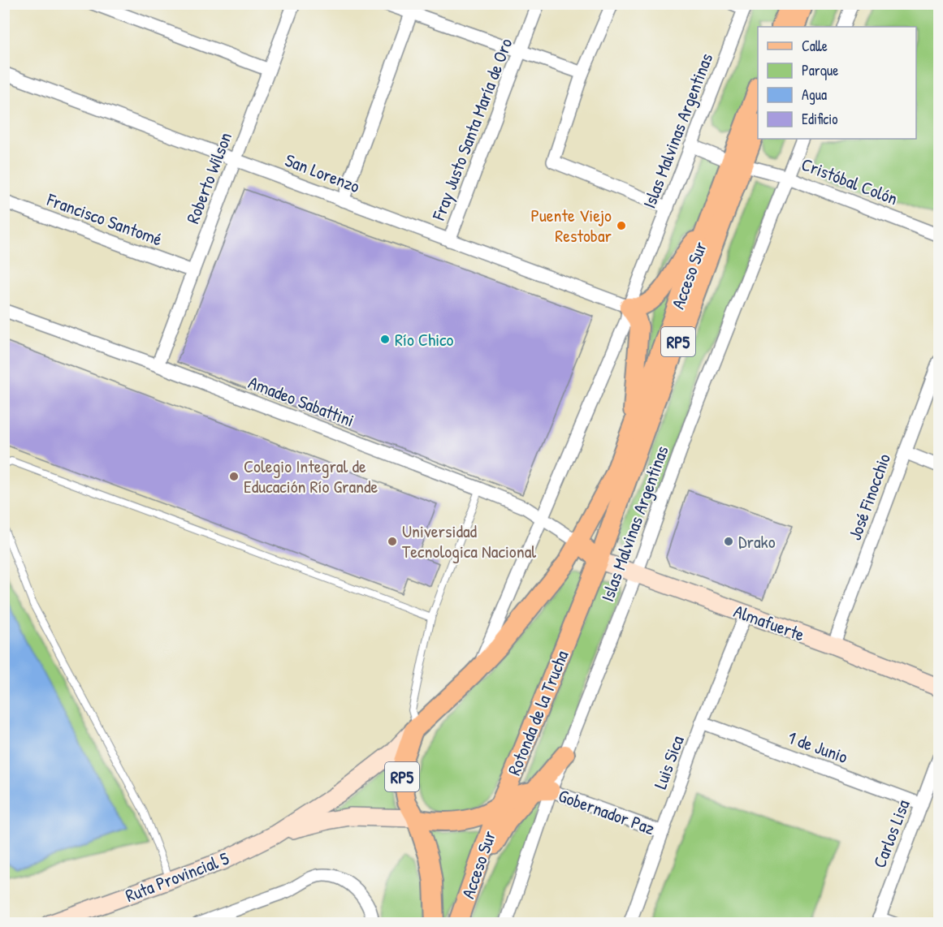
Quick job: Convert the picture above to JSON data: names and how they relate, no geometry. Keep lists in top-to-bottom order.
{
  "streets": {
    "main road": [
      "Acceso Sur",
      "RP5",
      "Almafuerte",
      "Rotonda de la Trucha",
      "Gobernador Paz",
      "Ruta Provincial 5"
    ],
    "street": [
      "Fray Justo Santa María de Oro",
      "Islas Malvinas Argentinas",
      "San Lorenzo",
      "Roberto Wilson",
      "Cristóbal Colón",
      "Francisco Santomé",
      "Amadeo Sabattini",
      "José Finocchio",
      "1 de Junio",
      "Luis Sica",
      "Carlos Lisa"
    ]
  },
  "crossings": [
    ["Fray Justo Santa María de Oro", "San Lorenzo"],
    ["Islas Malvinas Argentinas", "San Lorenzo"],
    ["Islas Malvinas Argentinas", "Cristóbal Colón"],
    ["Islas Malvinas Argentinas", "RP5"],
    ["Islas Malvinas Argentinas", "Amadeo Sabattini"],
    ["Islas Malvinas Argentinas", "Almafuerte"],
    ["Islas Malvinas Argentinas", "Gobernador Paz"],
    ["San Lorenzo", "Roberto Wilson"],
    ["Roberto Wilson", "Francisco Santomé"],
    ["Roberto Wilson", "Amadeo Sabattini"],
    ["Cristóbal Colón", "Acceso Sur"],
    ["Acceso Sur", "RP5"],
    ["Acceso Sur", "Amadeo Sabattini"],
    ["Acceso Sur", "Almafuerte"],
    ["Acceso Sur", "Rotonda de la Trucha"],
    ["Acceso Sur", "Gobernador Paz"],
    ["Acceso Sur", "Ruta Provincial 5"],
    ["RP5", "Amadeo Sabattini"],
    ["RP5", "Rotonda de la Trucha"],
    ["RP5", "Gobernador Paz"],
    ["RP5", "Ruta Provincial 5"],
    ["José Finocchio", "Almafuerte"],
    ["Almafuerte", "Rotonda de la Trucha"],
    ["Almafuerte", "Luis Sica"],
    ["Rotonda de la Trucha", "Gobernador Paz"],
    ["1 de Junio", "Luis Sica"],
    ["1 de Junio", "Carlos Lisa"],
    ["Luis Sica", "Gobernador Paz"]
  ],
  "places": [
    "Puente Viejo Restobar",
    "Río Chico",
    "Colegio Integral de Educación Río Grande",
    "Universidad Tecnologica Nacional",
    "Drako"
  ],
  "legend": [
    "Calle",
    "Parque",
    "Agua",
    "Edificio"
  ]
}
